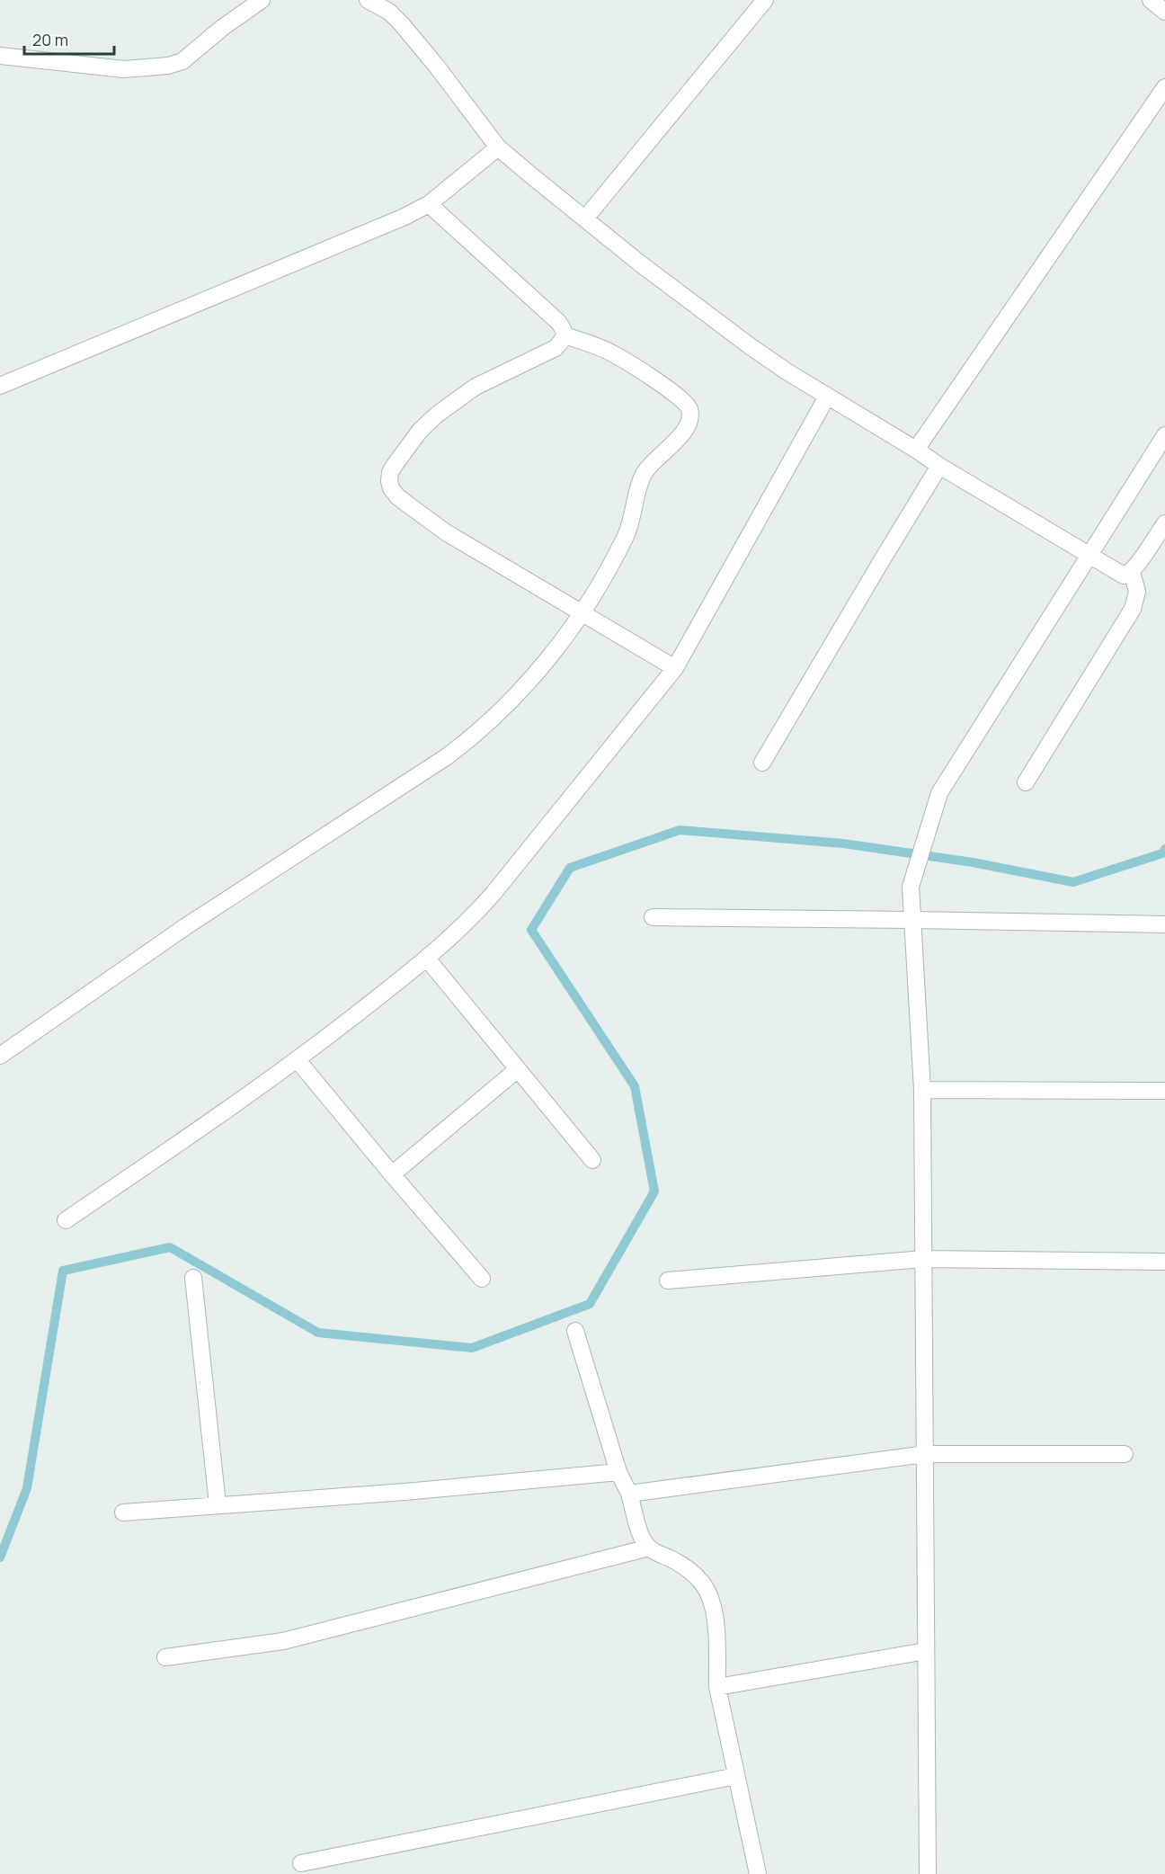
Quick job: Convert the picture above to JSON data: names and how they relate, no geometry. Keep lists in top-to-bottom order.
{
  "scale_bar": "20 m"
}
